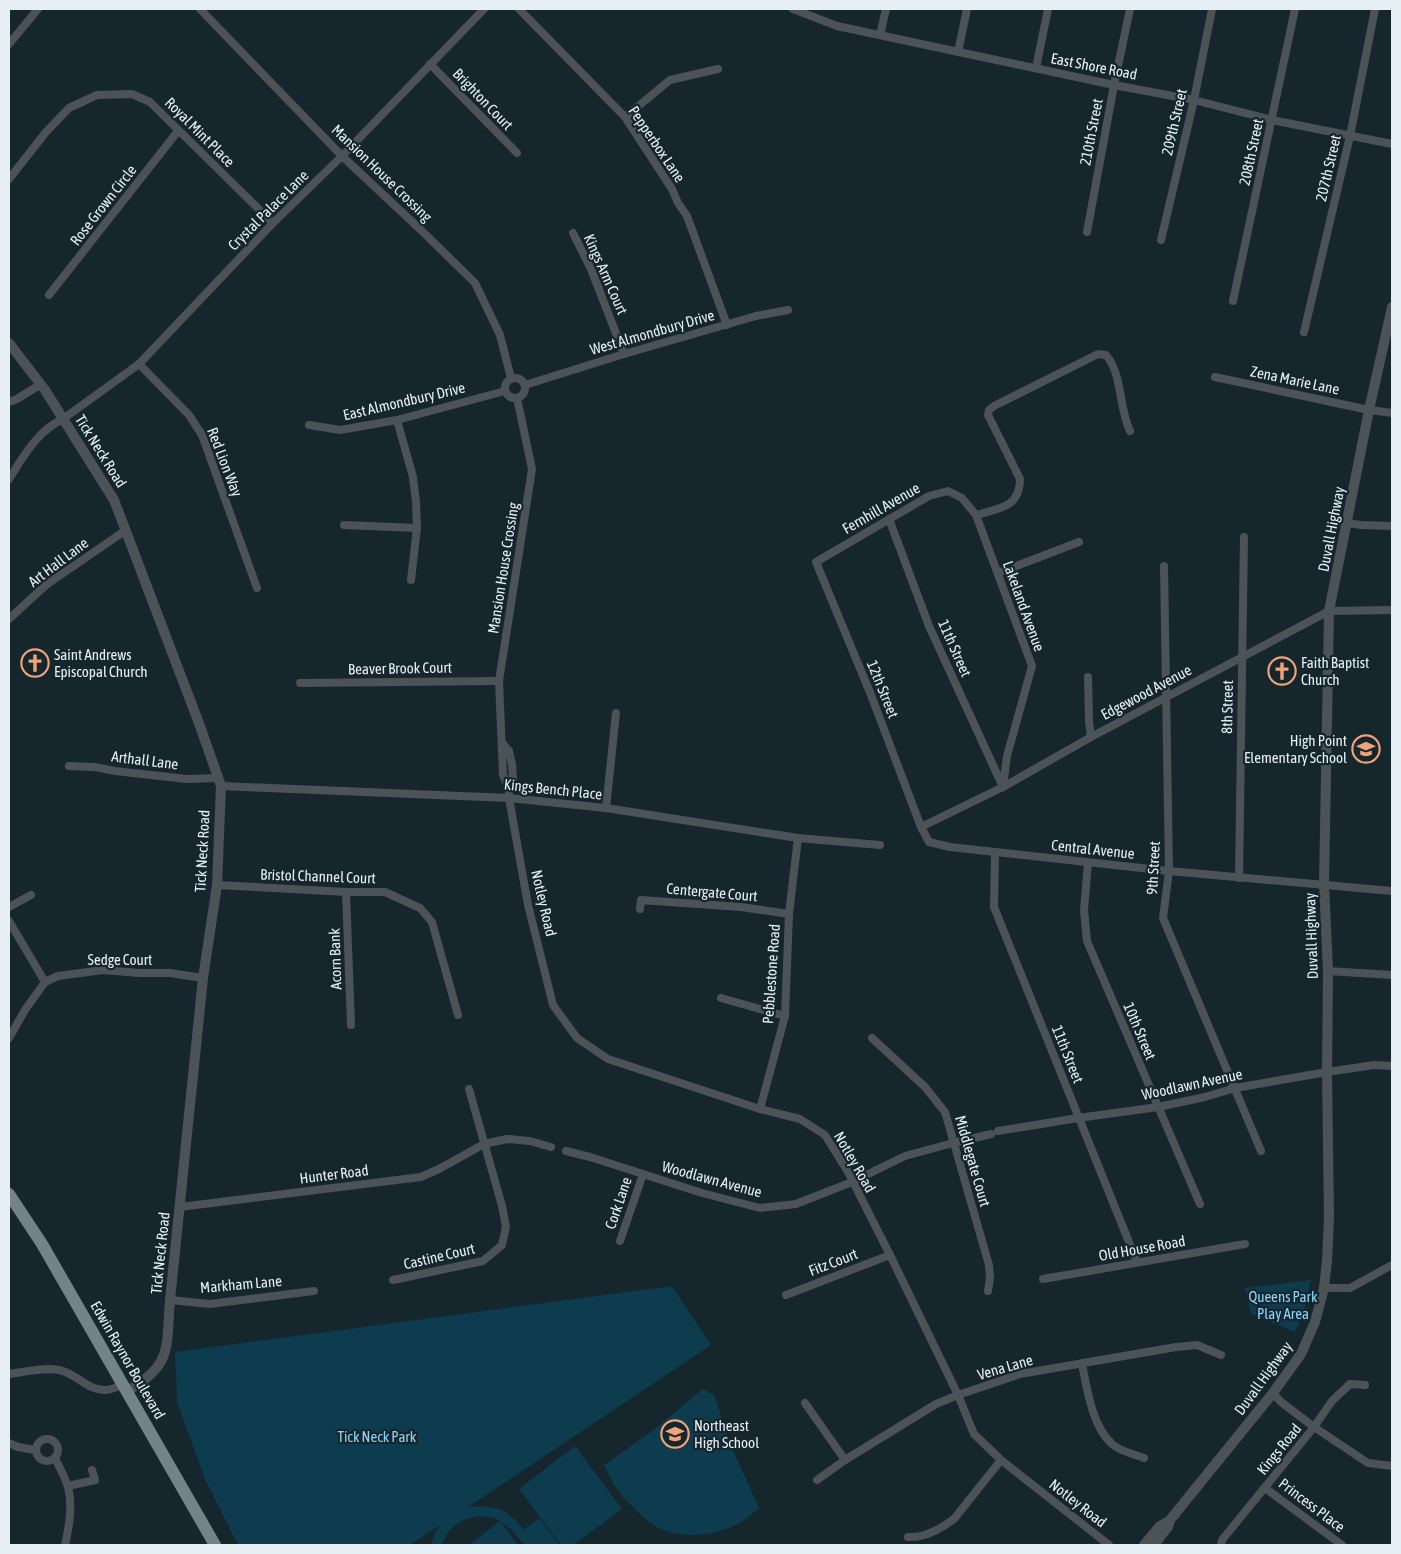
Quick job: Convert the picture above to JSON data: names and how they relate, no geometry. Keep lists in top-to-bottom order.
{
  "streets": {
    "main road": ["Edwin Raynor Boulevard"],
    "street": [
      "East Shore Road",
      "Brighton Court",
      "209th Street",
      "Royal Mint Place",
      "210th Street",
      "Pepperbox Lane",
      "208th Street",
      "207th Street",
      "Mansion House Crossing",
      "Rose Grown Circle",
      "Crystal Palace Lane",
      "Kings Arm Court",
      "West Almondbury Drive",
      "Zena Marie Lane",
      "East Almondbury Drive",
      "Tick Neck Road",
      "Red Lion Way",
      "Fernhill Avenue",
      "Duvall Highway",
      "Art Hall Lane",
      "Lakeland Avenue",
      "11th Street",
      "Beaver Brook Court",
      "12th Street",
      "Edgewood Avenue",
      "8th Street",
      "Arthall Lane",
      "Kings Bench Place",
      "Central Avenue",
      "9th Street",
      "Bristol Channel Court",
      "Centergate Court",
      "Notley Road",
      "Sedge Court",
      "Acorn Bank",
      "Pebblestone Road",
      "10th Street",
      "Woodlawn Avenue",
      "Middlegate Court",
      "Hunter Road",
      "Cork Lane",
      "Old House Road",
      "Castine Court",
      "Fitz Court",
      "Markham Lane",
      "Vena Lane",
      "Kings Road",
      "Princess Place"
    ]
  },
  "crossings": [
    ["East Shore Road", "209th Street"],
    ["East Shore Road", "210th Street"],
    ["East Shore Road", "208th Street"],
    ["East Shore Road", "207th Street"],
    ["Brighton Court", "Crystal Palace Lane"],
    ["Royal Mint Place", "Rose Grown Circle"],
    ["Royal Mint Place", "Crystal Palace Lane"],
    ["Pepperbox Lane", "West Almondbury Drive"],
    ["Mansion House Crossing", "Crystal Palace Lane"],
    ["Mansion House Crossing", "West Almondbury Drive"],
    ["Mansion House Crossing", "East Almondbury Drive"],
    ["Mansion House Crossing", "Beaver Brook Court"],
    ["Mansion House Crossing", "Kings Bench Place"],
    ["Mansion House Crossing", "Notley Road"],
    ["Crystal Palace Lane", "Tick Neck Road"],
    ["Crystal Palace Lane", "Red Lion Way"],
    ["Kings Arm Court", "West Almondbury Drive"],
    ["West Almondbury Drive", "East Almondbury Drive"],
    ["Zena Marie Lane", "Duvall Highway"],
    ["Tick Neck Road", "Art Hall Lane"],
    ["Tick Neck Road", "Arthall Lane"],
    ["Tick Neck Road", "Kings Bench Place"],
    ["Tick Neck Road", "Bristol Channel Court"],
    ["Tick Neck Road", "Sedge Court"],
    ["Tick Neck Road", "Hunter Road"],
    ["Tick Neck Road", "Markham Lane"],
    ["Tick Neck Road", "Edwin Raynor Boulevard"],
    ["Fernhill Avenue", "Lakeland Avenue"],
    ["Fernhill Avenue", "11th Street"],
    ["Fernhill Avenue", "12th Street"],
    ["Duvall Highway", "Edgewood Avenue"],
    ["Duvall Highway", "Central Avenue"],
    ["Duvall Highway", "Woodlawn Avenue"],
    ["Lakeland Avenue", "11th Street"],
    ["Lakeland Avenue", "Edgewood Avenue"],
    ["11th Street", "Edgewood Avenue"],
    ["11th Street", "Central Avenue"],
    ["11th Street", "Woodlawn Avenue"],
    ["11th Street", "Old House Road"],
    ["12th Street", "Edgewood Avenue"],
    ["12th Street", "Central Avenue"],
    ["Edgewood Avenue", "8th Street"],
    ["Edgewood Avenue", "Central Avenue"],
    ["Edgewood Avenue", "9th Street"],
    ["8th Street", "Central Avenue"],
    ["Arthall Lane", "Kings Bench Place"],
    ["Kings Bench Place", "Notley Road"],
    ["Kings Bench Place", "Pebblestone Road"],
    ["Central Avenue", "9th Street"],
    ["Central Avenue", "10th Street"],
    ["9th Street", "Woodlawn Avenue"],
    ["Bristol Channel Court", "Acorn Bank"],
    ["Centergate Court", "Pebblestone Road"],
    ["Notley Road", "Pebblestone Road"],
    ["Notley Road", "Woodlawn Avenue"],
    ["Notley Road", "Fitz Court"],
    ["Notley Road", "Vena Lane"],
    ["10th Street", "Woodlawn Avenue"],
    ["Woodlawn Avenue", "Middlegate Court"],
    ["Woodlawn Avenue", "Cork Lane"],
    ["Hunter Road", "Castine Court"],
    ["Kings Road", "Princess Place"]
  ],
  "parks": ["Queens Park Play Area", "Tick Neck Park"],
  "places": {
    "church": ["Saint Andrews Episcopal Church", "Faith Baptist Church"],
    "school or university": ["High Point Elementary School", "Northeast High School"]
  }
}
